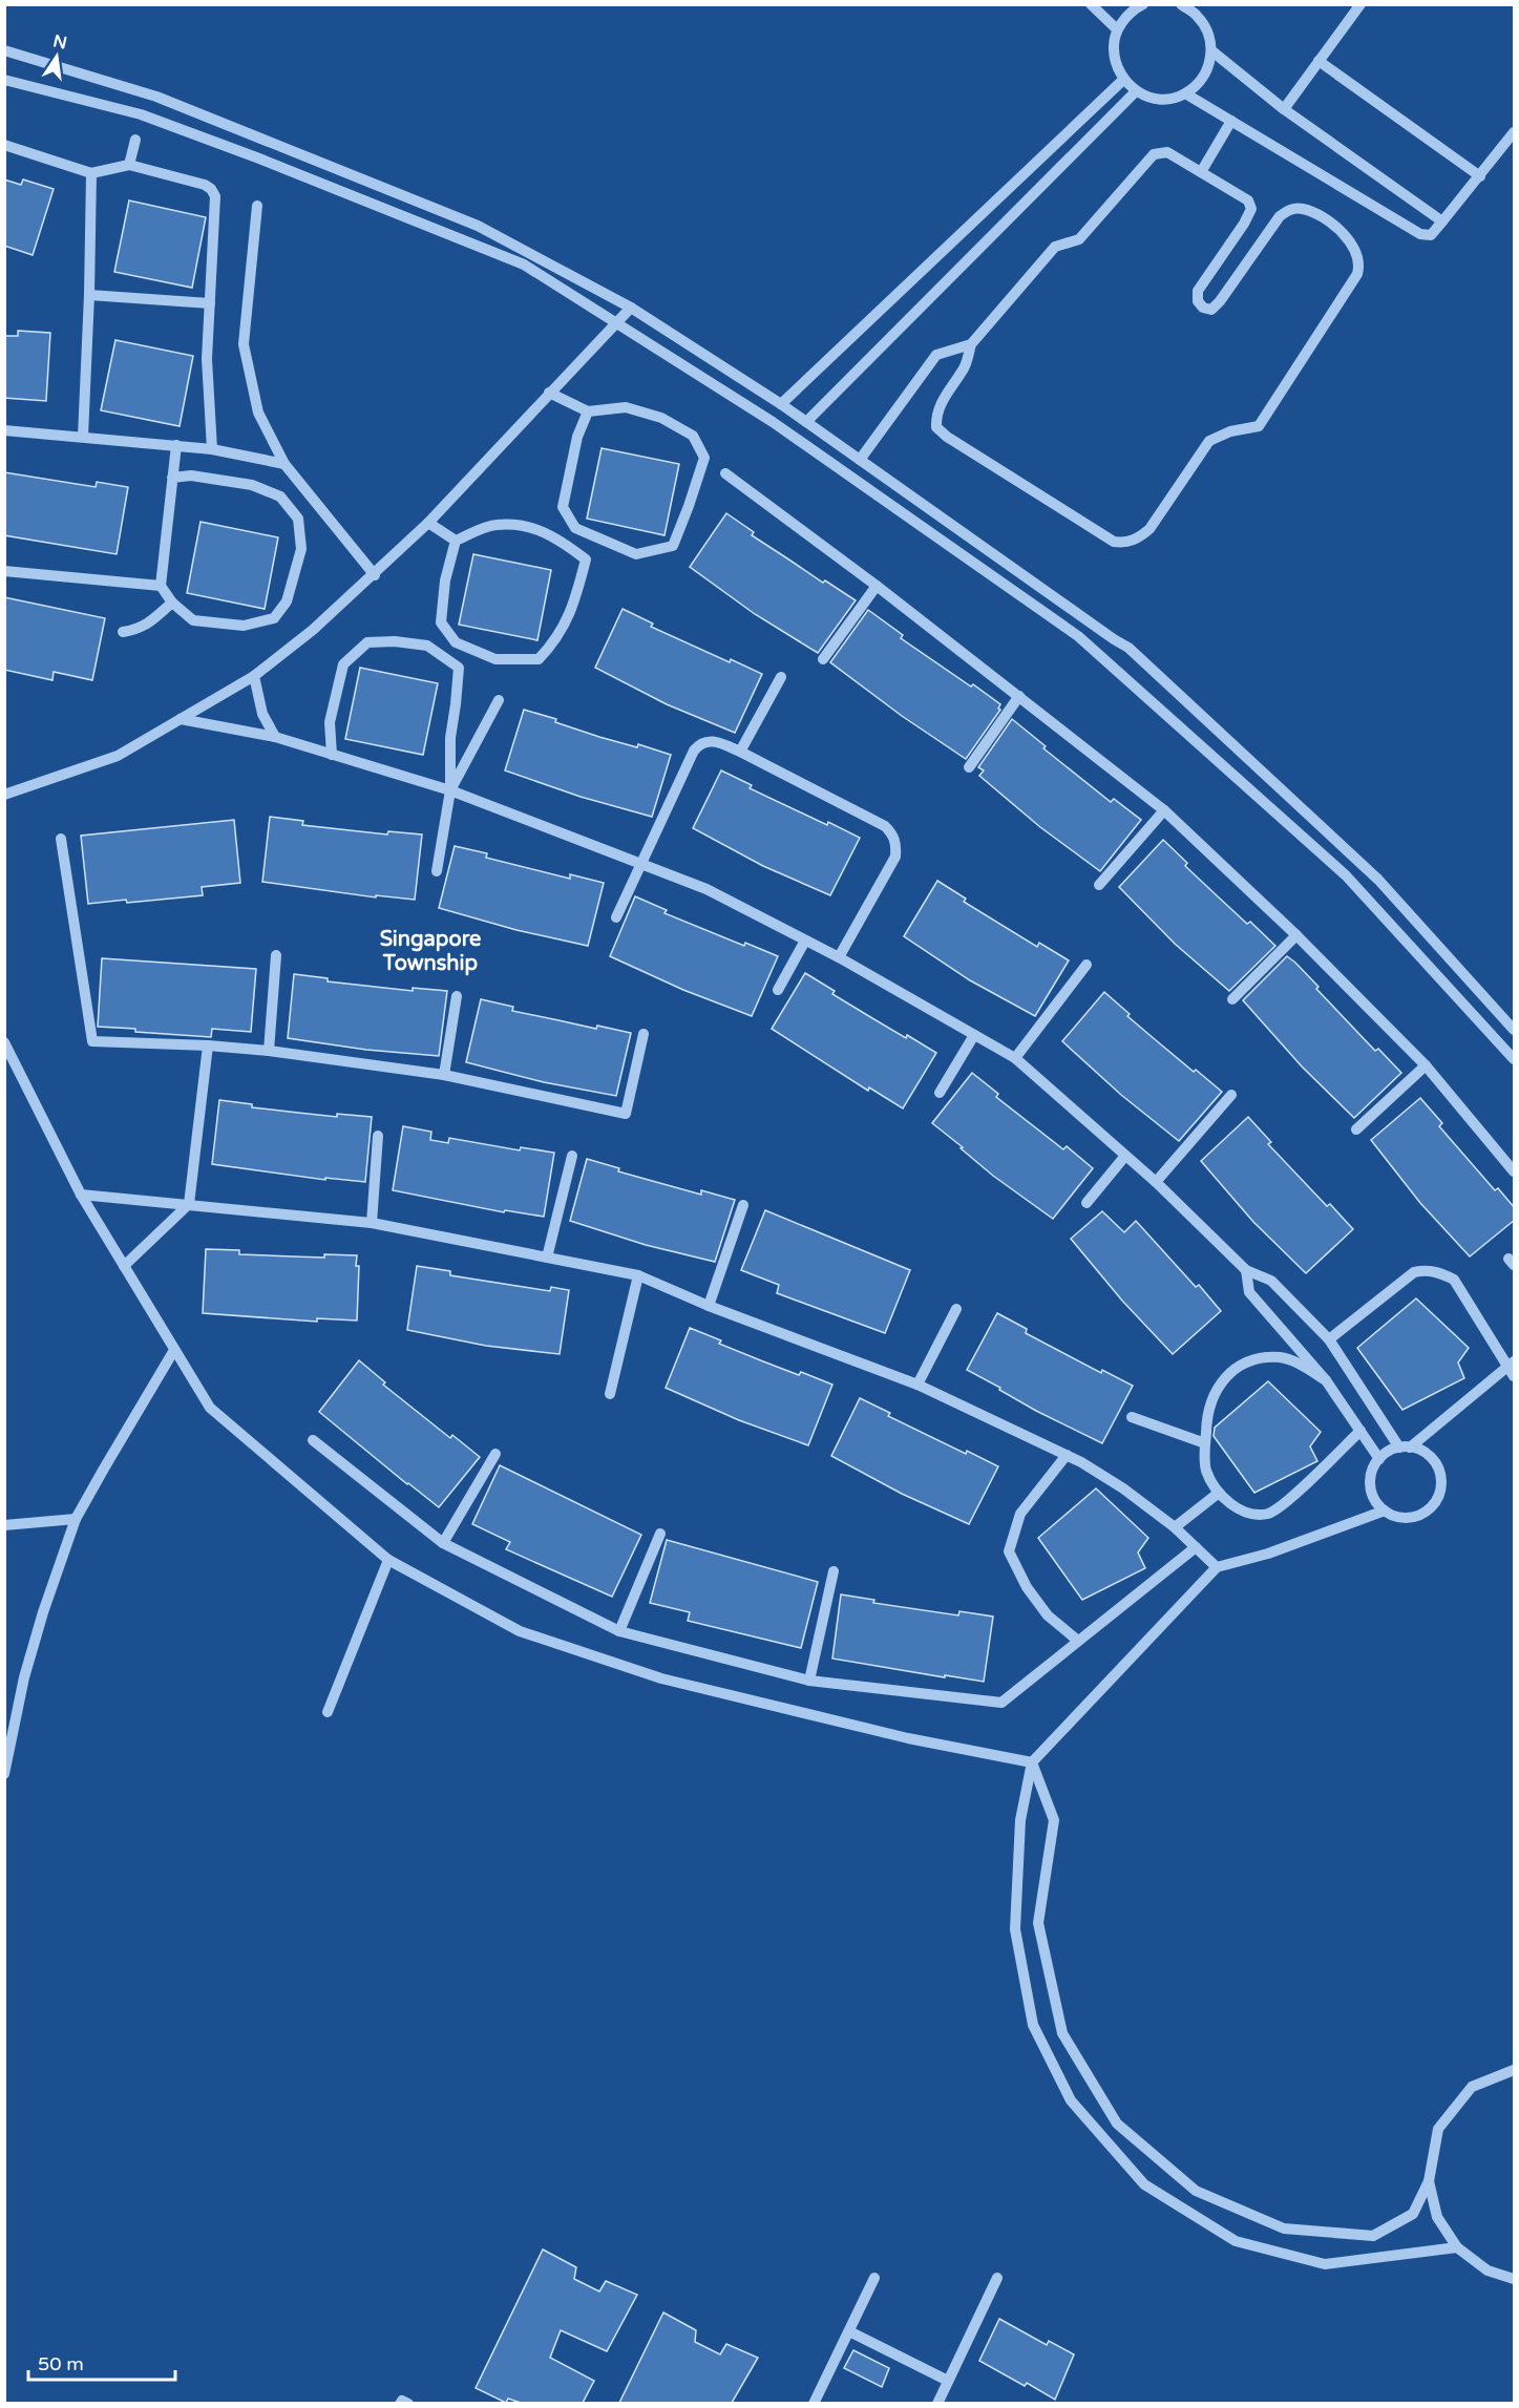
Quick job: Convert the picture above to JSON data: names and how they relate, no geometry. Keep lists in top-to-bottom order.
{
  "districts": ["Singapore Township"],
  "scale_bar": "50 m",
  "north": "top"
}
